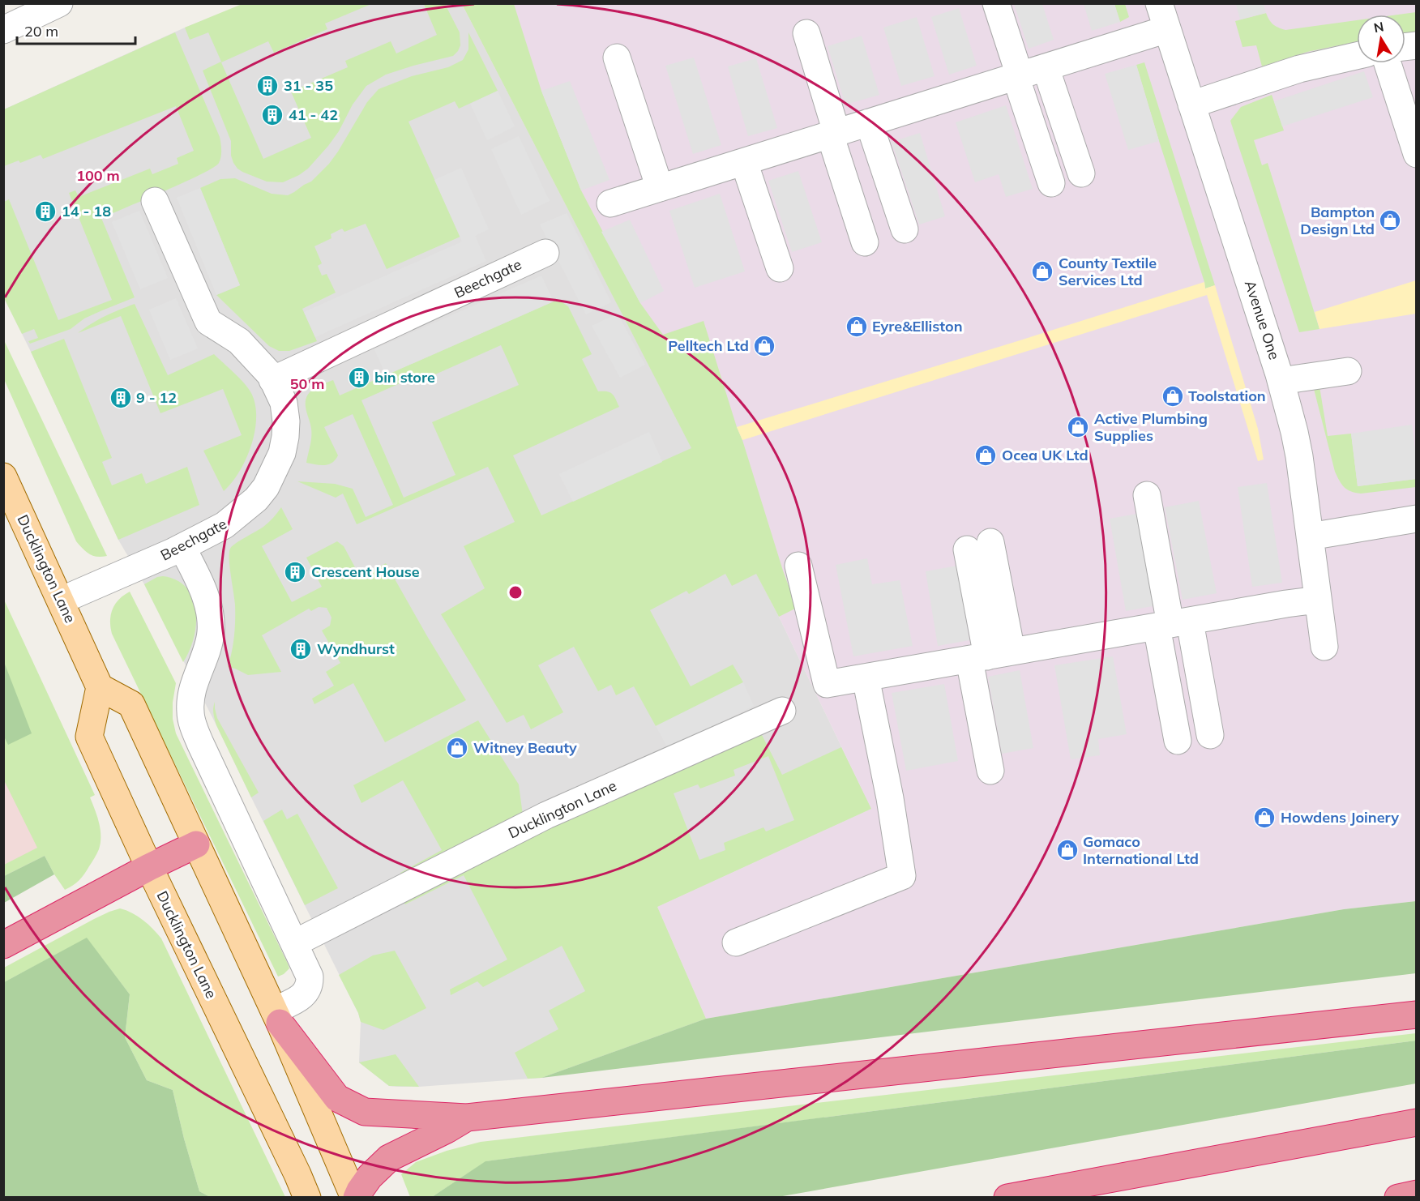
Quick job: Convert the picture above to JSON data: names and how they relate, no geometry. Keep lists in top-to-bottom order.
{
  "streets": {
    "main road": ["Ducklington Lane"],
    "street": ["Beechgate", "Avenue One"]
  },
  "crossings": [
    ["Beechgate", "Ducklington Lane"]
  ],
  "places": {
    "building": [
      "31 - 35",
      "41 - 42",
      "14 - 18",
      "bin store",
      "9 - 12",
      "Crescent House",
      "Wyndhurst"
    ],
    "shop": [
      "Bampton Design Ltd",
      "County Textile Services Ltd",
      "Eyre&Elliston",
      "Pelltech Ltd",
      "Toolstation",
      "Active Plumbing Supplies",
      "Ocea UK Ltd",
      "Witney Beauty",
      "Howdens Joinery",
      "Gomaco International Ltd"
    ]
  },
  "scale_bar": "20 m",
  "north": "top",
  "rings": ["100 m", "50 m"]
}
